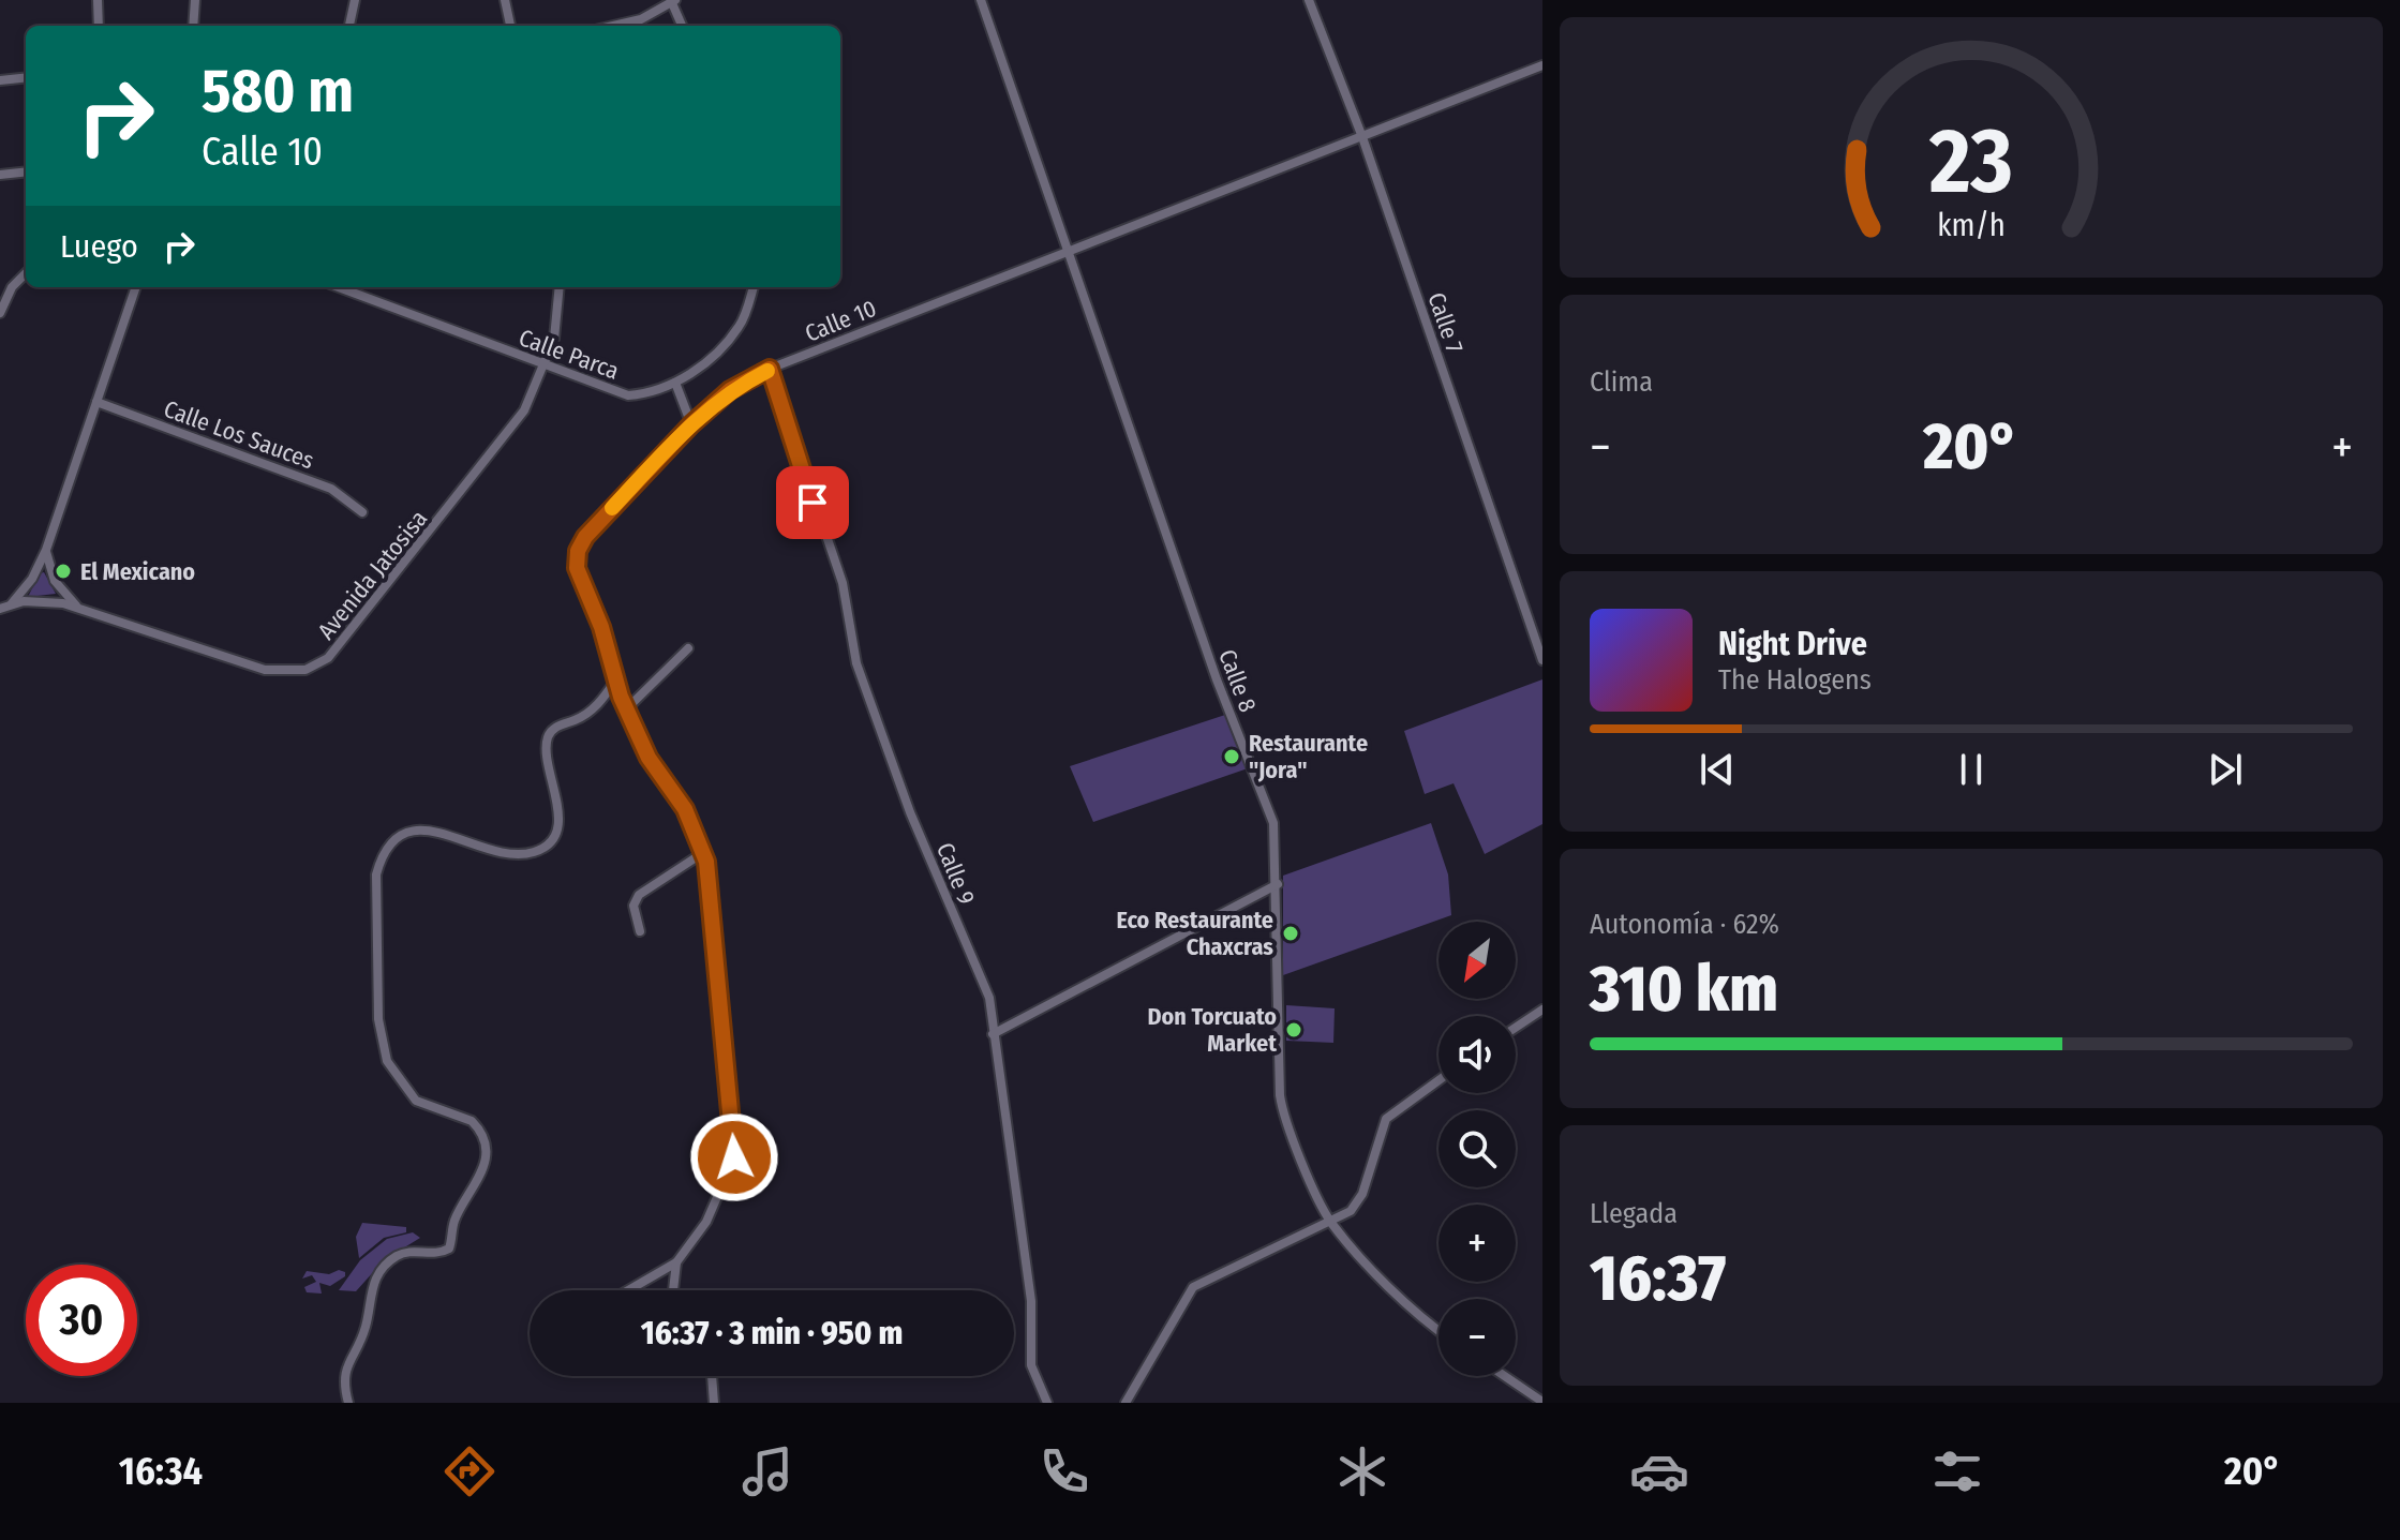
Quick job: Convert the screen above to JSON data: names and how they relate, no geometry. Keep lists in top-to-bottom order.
{
  "streets": {
    "street": [
      "Calle 10",
      "Calle 7",
      "Calle Parca",
      "Calle Los Sauces",
      "Avenida Jatosisa",
      "Calle 8",
      "Calle 9"
    ]
  },
  "crossings": [
    ["Calle 10", "Calle 7"],
    ["Calle 10", "Calle 8"],
    ["Calle 10", "Calle 9"],
    ["Calle Parca", "Avenida Jatosisa"]
  ],
  "places": [
    "El Mexicano",
    "Restaurante \"Jora\"",
    "Eco Restaurante Chaxcras",
    "Don Torcuato Market"
  ],
  "north": "bottom left",
  "page": {
    "turn": ["580 m", "Calle 10"],
    "then": "Luego",
    "tile": [
      "Clima",
      ["Autonomía · 62%", "310 km"],
      ["Llegada", "16:37"]
    ],
    "heat": ["−", "20°", "+"],
    "song": ["Night Drive", "The Halogens"],
    "map_buttons": ["+", "−"],
    "limit": "30",
    "trip": "16:37 · 3 min · 950 m",
    "tabs": ["16:34", "20°"],
    "gauge": ["23", "km/h"]
  }
}
